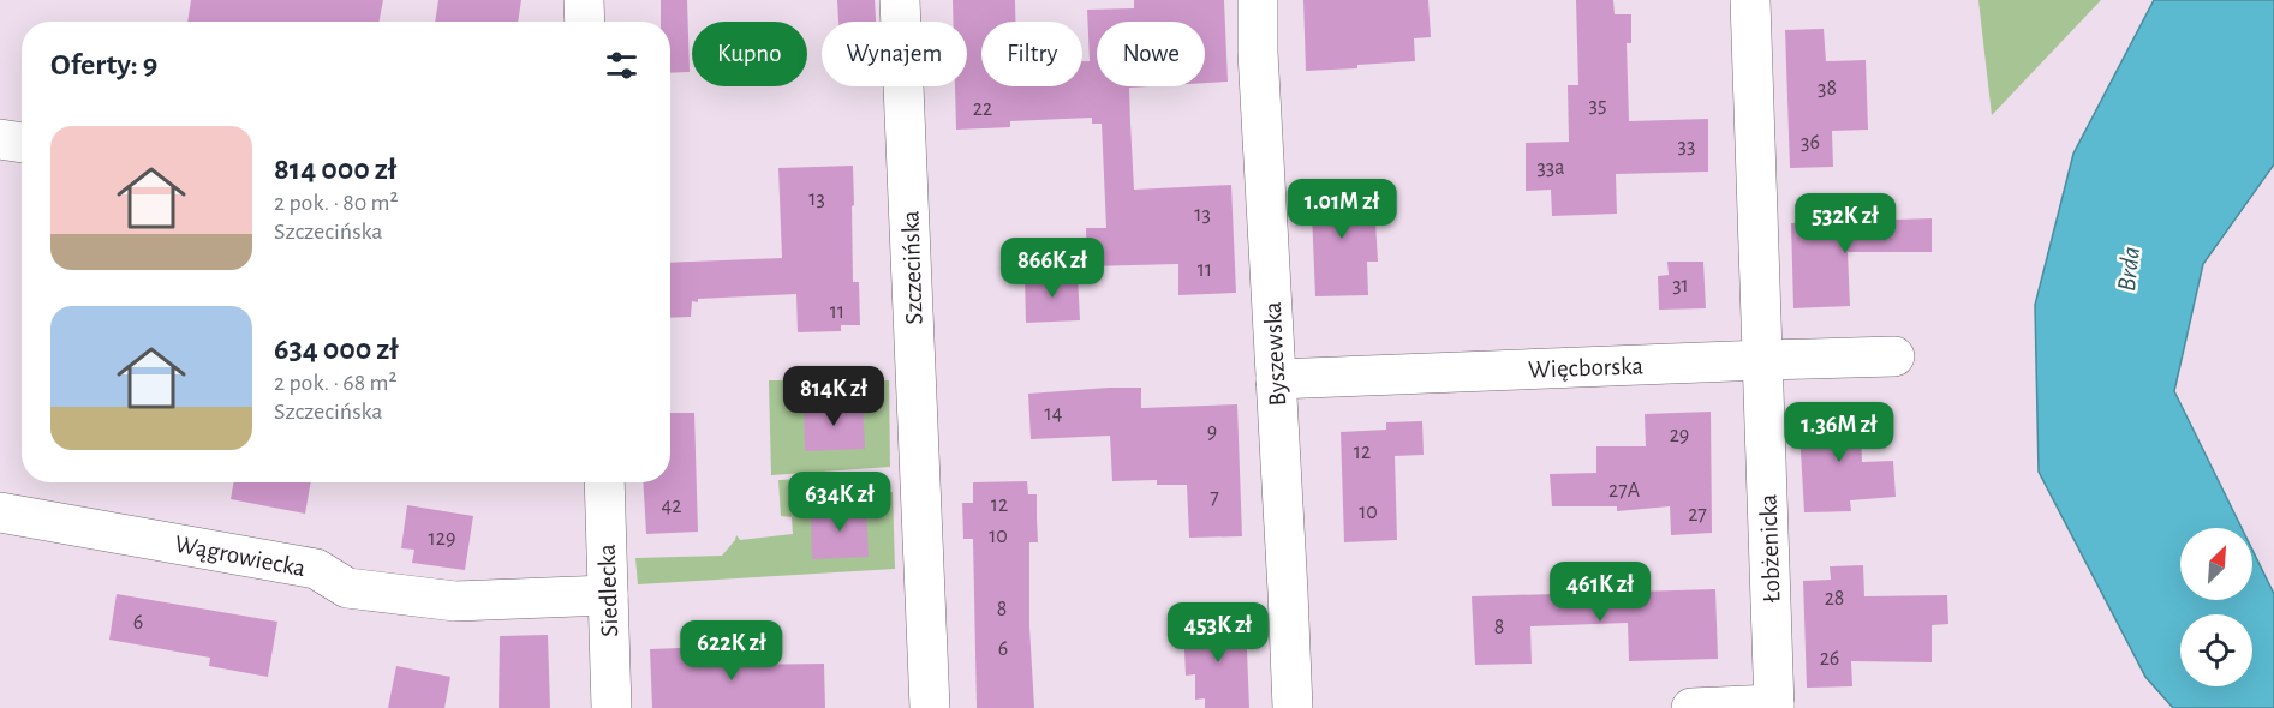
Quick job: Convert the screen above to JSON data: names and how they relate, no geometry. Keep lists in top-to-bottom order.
{
  "streets": {
    "street": [
      "Szczecińska",
      "Byszewska",
      "Więcborska",
      "Łobżenicka",
      "Wągrowiecka",
      "Siedlecka"
    ]
  },
  "crossings": [
    ["Byszewska", "Więcborska"],
    ["Więcborska", "Łobżenicka"],
    ["Wągrowiecka", "Siedlecka"]
  ],
  "water": ["Brda"],
  "house_numbers": [
    "38",
    "35",
    "22",
    "36",
    "33",
    "33a",
    "13",
    "13",
    "11",
    "31",
    "11",
    "14",
    "9",
    "29",
    "12",
    "27A",
    "7",
    "12",
    "42",
    "10",
    "27",
    "10",
    "129",
    "28",
    "8",
    "6",
    "8",
    "6",
    "26"
  ],
  "north": "top right",
  "page": {
    "chip": [
      "Kupno",
      "Wynajem",
      "Filtry",
      "Nowe"
    ],
    "heading": "Oferty: 9",
    "list": [
      {
        "name": "814 000 zł",
        "note": "2 pok. · 80 m² · Szczecińska"
      },
      {
        "name": "634 000 zł",
        "note": "2 pok. · 68 m² · Szczecińska"
      }
    ],
    "price": [
      "1.01M zł",
      "532K zł",
      "866K zł",
      "814K zł",
      "1.36M zł",
      "634K zł",
      "461K zł",
      "453K zł",
      "622K zł"
    ]
  }
}
